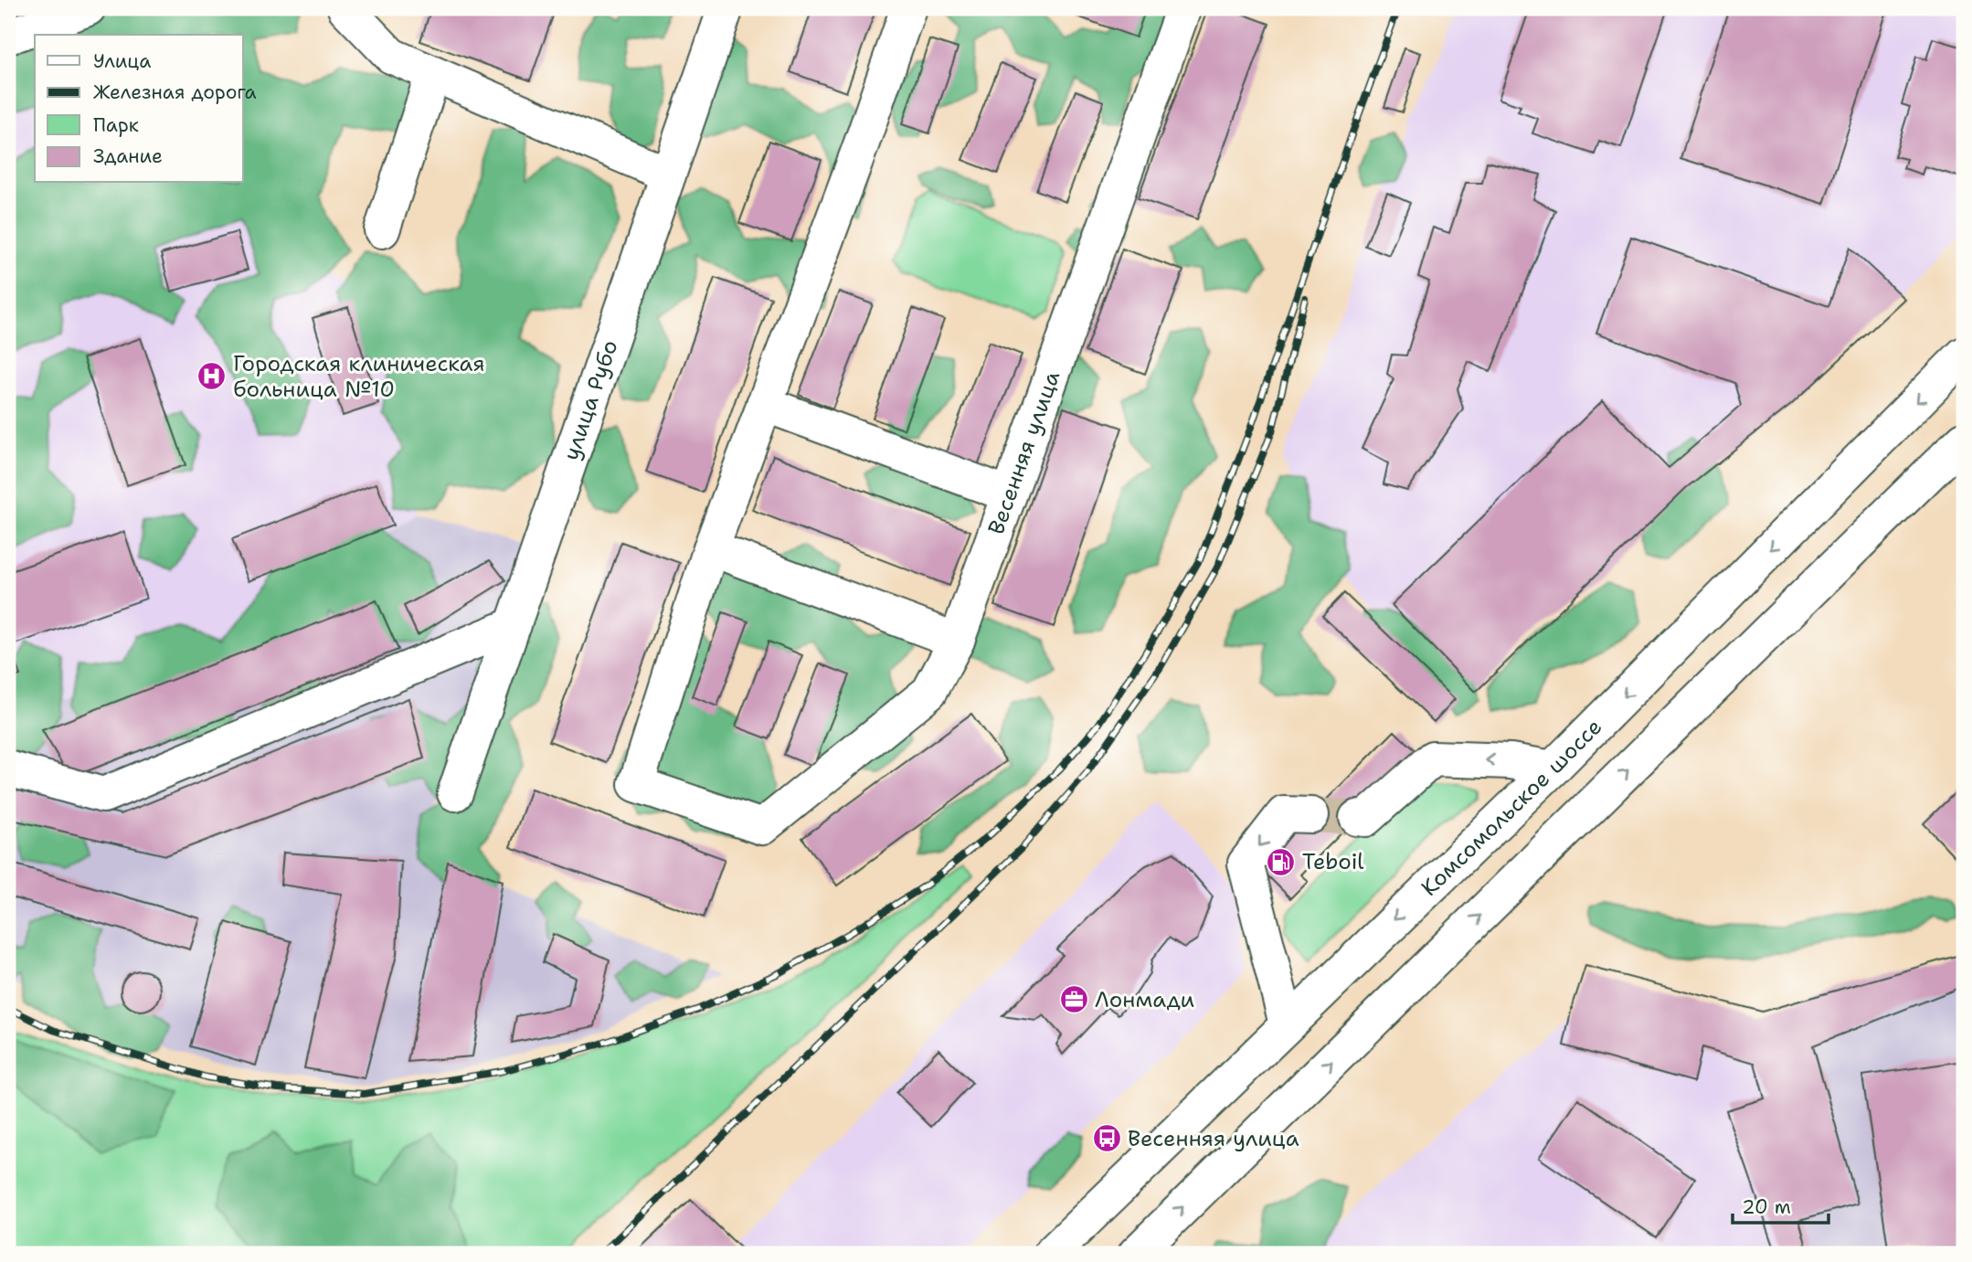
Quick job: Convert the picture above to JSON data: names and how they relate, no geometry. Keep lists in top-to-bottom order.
{
  "streets": {
    "main road": ["улица Рубо", "Весенняя улица", "Комсомольское шоссе"]
  },
  "places": {
    "hospital": ["Городская клиническая больница №10"],
    "fuel station": ["Teboil"],
    "office": ["Лонмади"],
    "bus stop": ["Весенняя улица"]
  },
  "legend": [
    "Улица",
    "Железная дорога",
    "Парк",
    "Здание"
  ],
  "scale_bar": "20 m"
}
